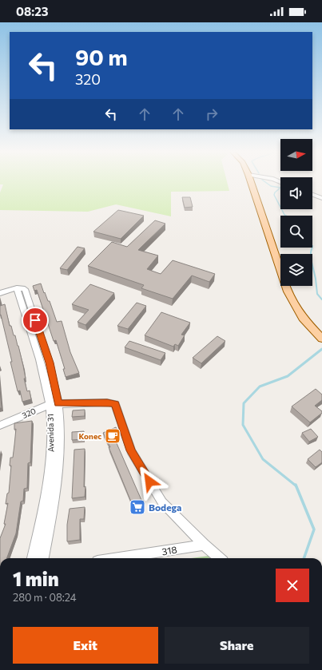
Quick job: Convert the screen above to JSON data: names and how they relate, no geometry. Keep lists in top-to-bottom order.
{
  "streets": {
    "street": ["320", "Avenida 31", "318"]
  },
  "crossings": [
    ["320", "Avenida 31"],
    ["320", "318"]
  ],
  "places": {
    "cafe": ["Konec"],
    "supermarket": ["Bodega"]
  },
  "north": "right",
  "page": {
    "status": "08:23",
    "turn": ["90 m", "320"],
    "heading": ["1 min", "280 m · 08:24"],
    "buttons": ["Exit", "Share"]
  }
}
